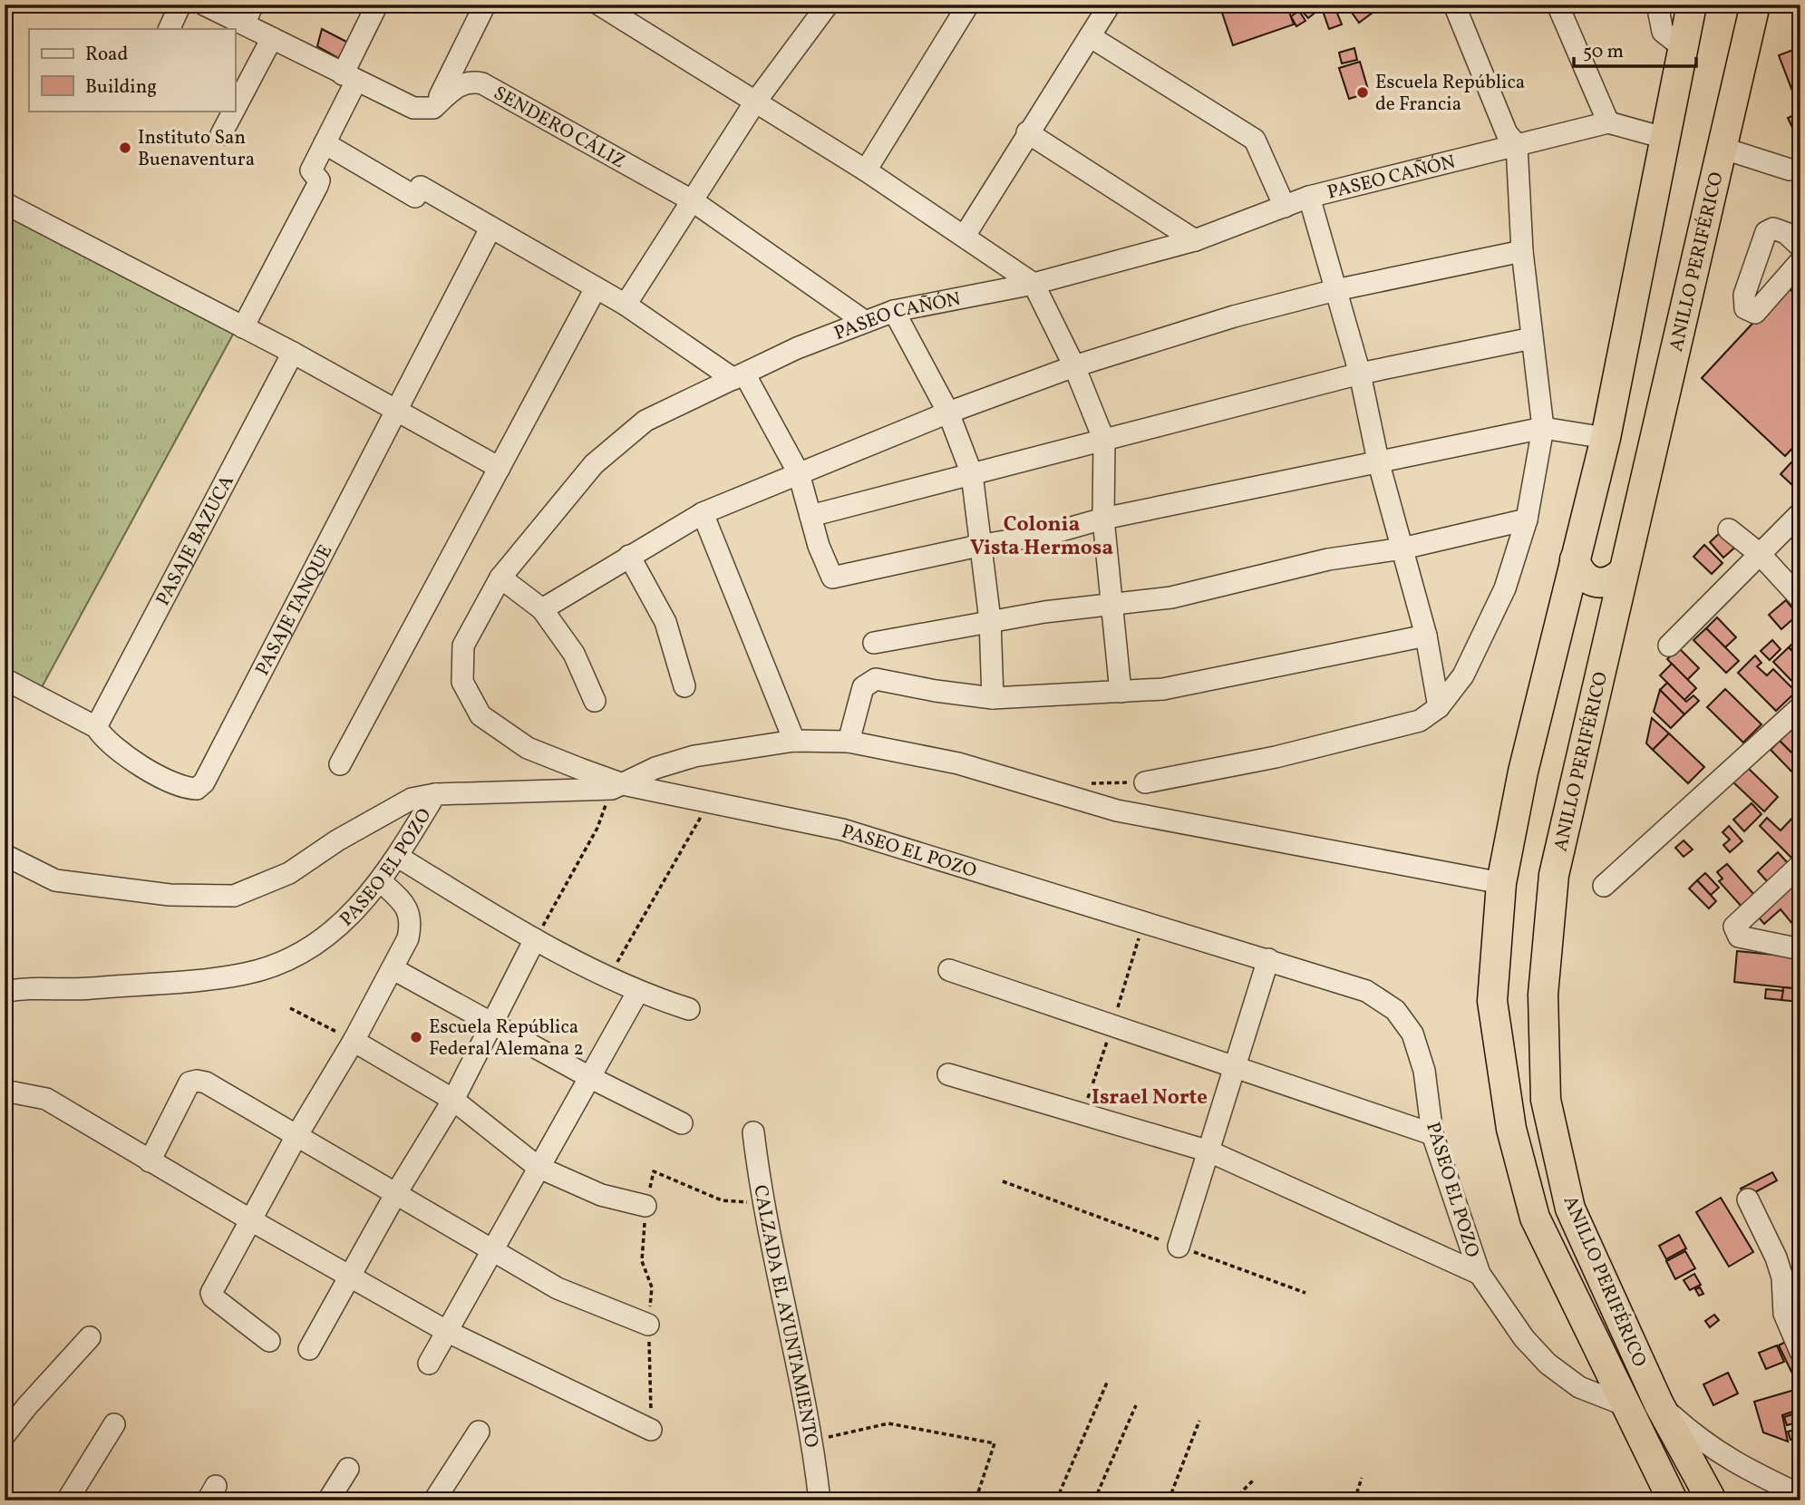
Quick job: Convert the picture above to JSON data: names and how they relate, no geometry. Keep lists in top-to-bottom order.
{
  "streets": {
    "highway": ["ANILLO PERIFÉRICO"],
    "street": [
      "SENDERO CÁLIZ",
      "PASEO CAÑÓN",
      "PASAJE BAZUCA",
      "PASAJE TANQUE",
      "PASEO EL POZO",
      "CALZADA EL AYUNTAMIENTO"
    ]
  },
  "crossings": [
    ["SENDERO CÁLIZ", "PASEO CAÑÓN"],
    ["PASEO CAÑÓN", "ANILLO PERIFÉRICO"],
    ["PASEO CAÑÓN", "PASEO EL POZO"],
    ["ANILLO PERIFÉRICO", "PASEO EL POZO"],
    ["PASAJE BAZUCA", "PASAJE TANQUE"]
  ],
  "districts": ["Colonia Vista Hermosa", "Israel Norte"],
  "places": ["Escuela República de Francia", "Instituto San Buenaventura", "Escuela República Federal Alemana 2"],
  "legend": ["Road", "Building"],
  "scale_bar": "50 m"
}
